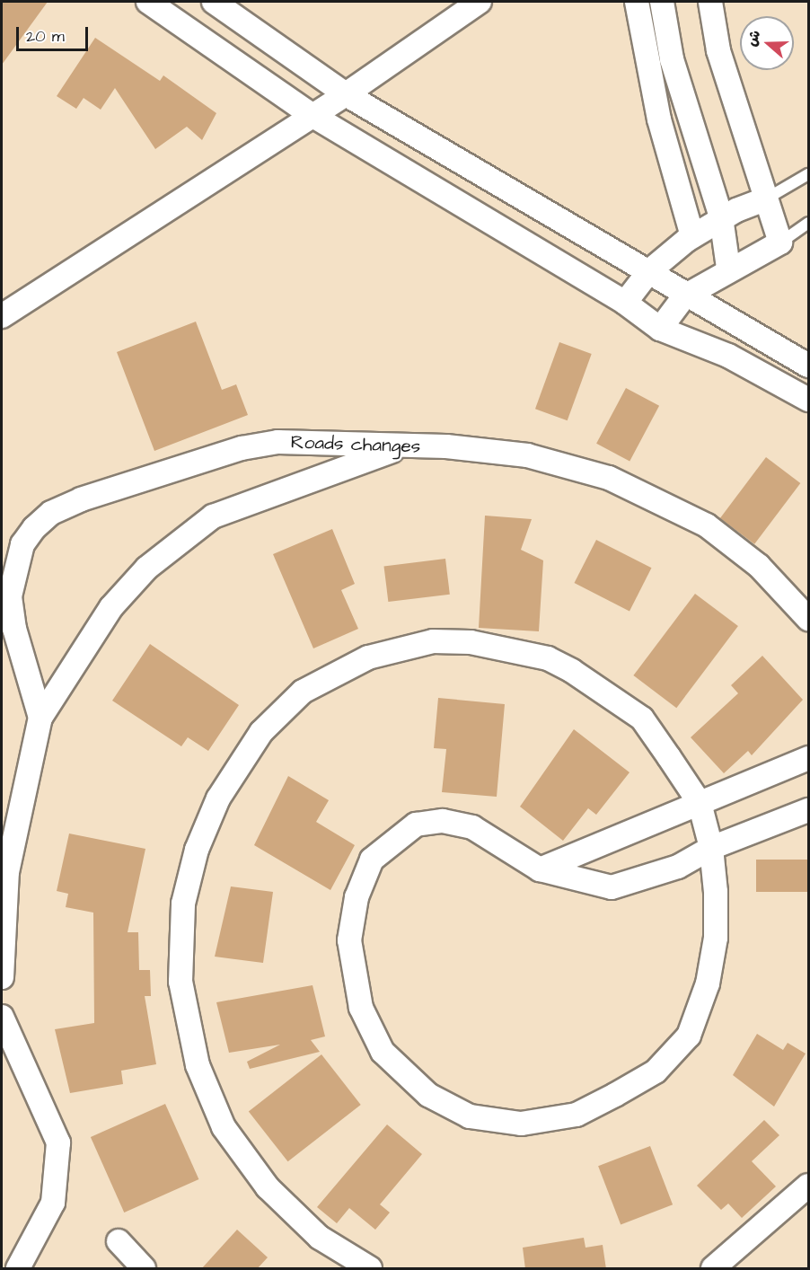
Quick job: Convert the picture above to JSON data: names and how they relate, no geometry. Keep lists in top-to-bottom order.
{
  "streets": {
    "street": ["Roads changes"]
  },
  "scale_bar": "20 m",
  "north": "left"
}
